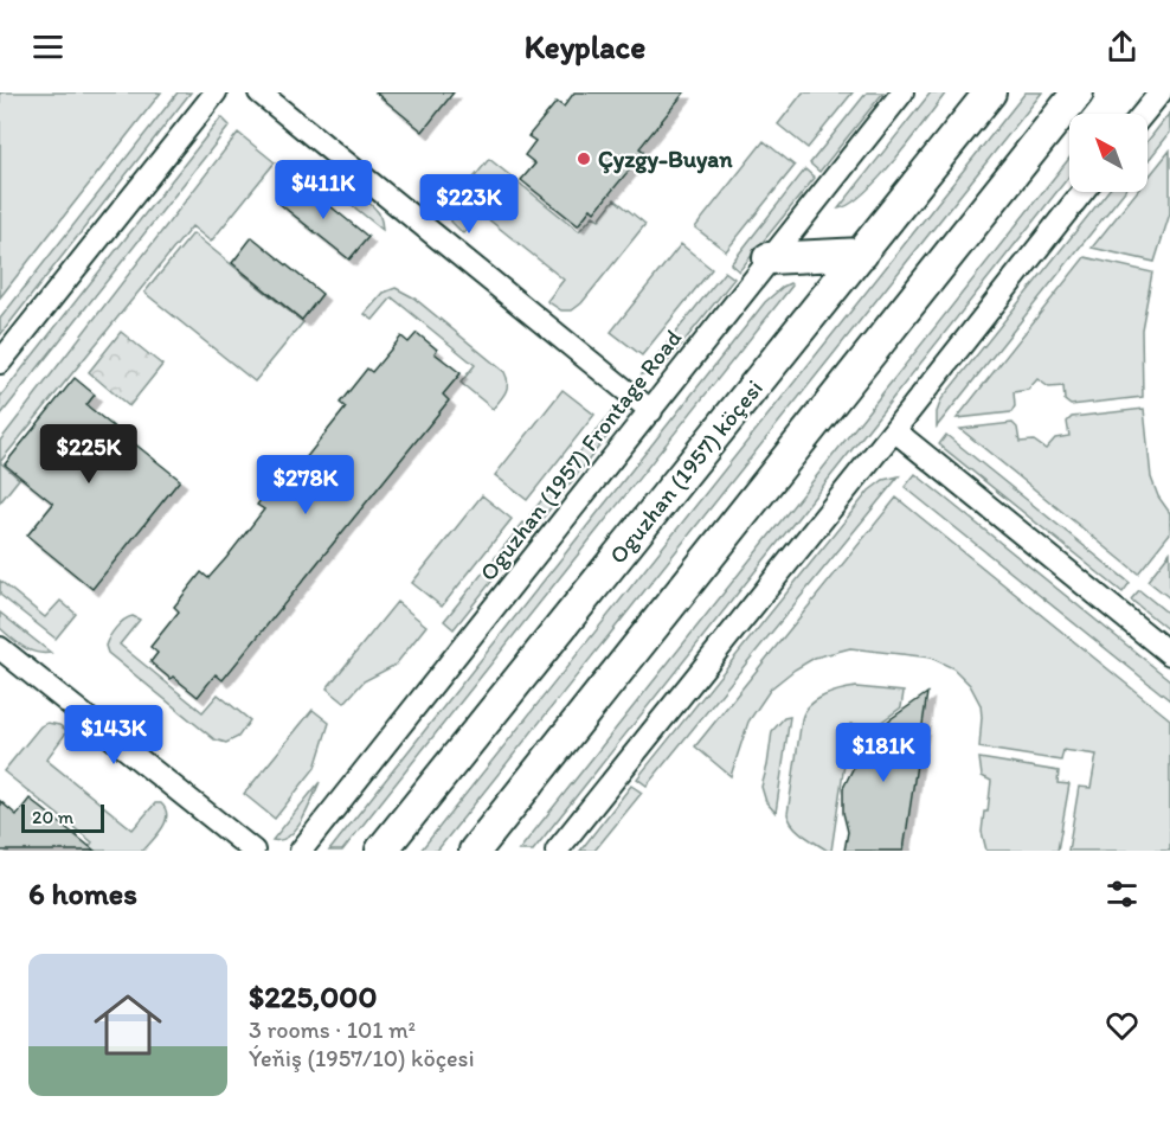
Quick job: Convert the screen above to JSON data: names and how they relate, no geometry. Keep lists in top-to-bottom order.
{
  "streets": {
    "main road": ["Oguzhan (1957) köçesi"],
    "street": ["Oguzhan (1957) Frontage Road"]
  },
  "places": ["Çyzgy-Buyan"],
  "scale_bar": "20 m",
  "north": "top left",
  "page": {
    "header": "Keyplace",
    "price": [
      "$411K",
      "$223K",
      "$225K",
      "$278K",
      "$143K",
      "$181K"
    ],
    "scale": "20 m",
    "heading": "6 homes",
    "list": [
      {
        "name": "$225,000",
        "note": "3 rooms · 101 m² · Ýeňiş (1957/10) köçesi"
      }
    ]
  }
}
